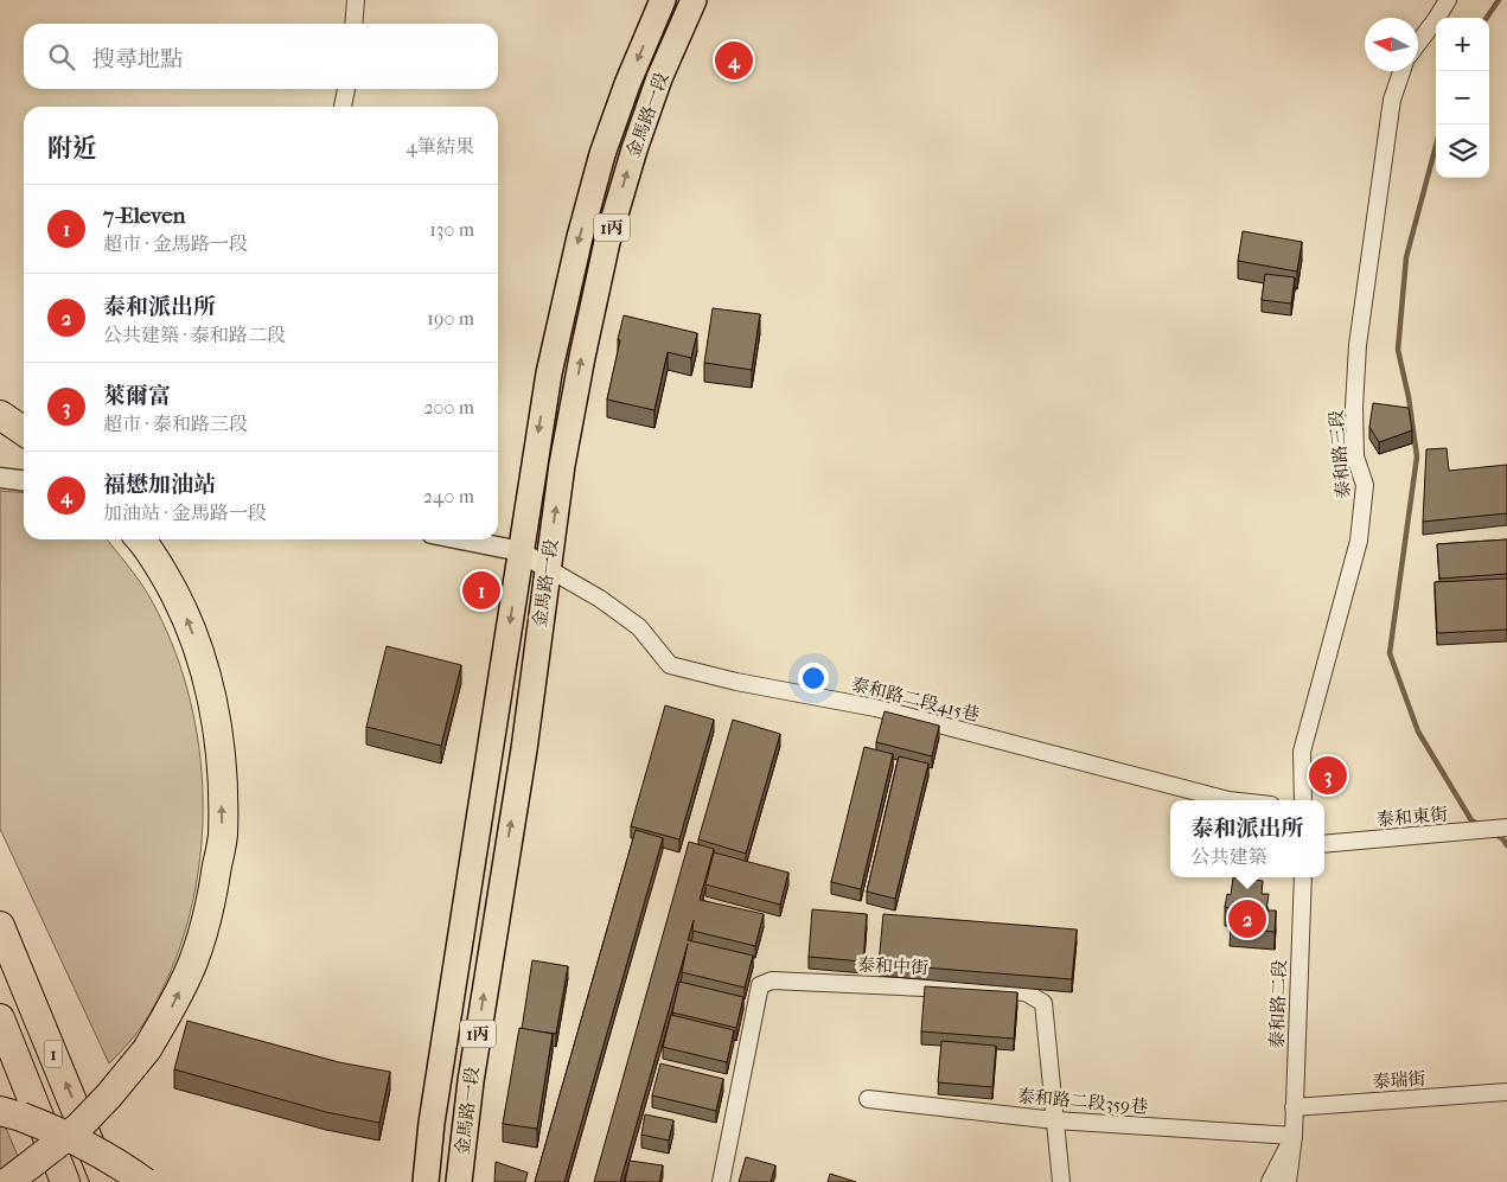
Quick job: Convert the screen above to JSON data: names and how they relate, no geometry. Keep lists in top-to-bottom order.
{
  "streets": {
    "highway": ["1"],
    "main road": ["金馬路一段", "1丙"],
    "street": [
      "泰和路三段",
      "泰和路二段415巷",
      "泰和東街",
      "泰和中街",
      "泰和路二段",
      "泰瑞街",
      "泰和路二段359巷"
    ]
  },
  "crossings": [
    ["金馬路一段", "泰和路二段415巷"],
    ["泰和中街", "泰和路二段359巷"],
    ["泰和路二段", "泰瑞街"],
    ["泰和路二段", "泰和路二段359巷"]
  ],
  "north": "left",
  "page": {
    "map_buttons": ["+", "−"],
    "search": "搜尋地點",
    "pins": [
      "4",
      "1",
      "3",
      "2"
    ],
    "heading": ["附近", "4筆結果"],
    "list": [
      {
        "mark": "1",
        "name": "7-Eleven",
        "note": "超市 · 金馬路一段",
        "value": "130 m"
      },
      {
        "mark": "2",
        "name": "泰和派出所",
        "note": "公共建築 · 泰和路二段",
        "value": "190 m"
      },
      {
        "mark": "3",
        "name": "萊爾富",
        "note": "超市 · 泰和路三段",
        "value": "200 m"
      },
      {
        "mark": "4",
        "name": "福懋加油站",
        "note": "加油站 · 金馬路一段",
        "value": "240 m"
      }
    ],
    "popup": ["泰和派出所", "公共建築"]
  }
}
